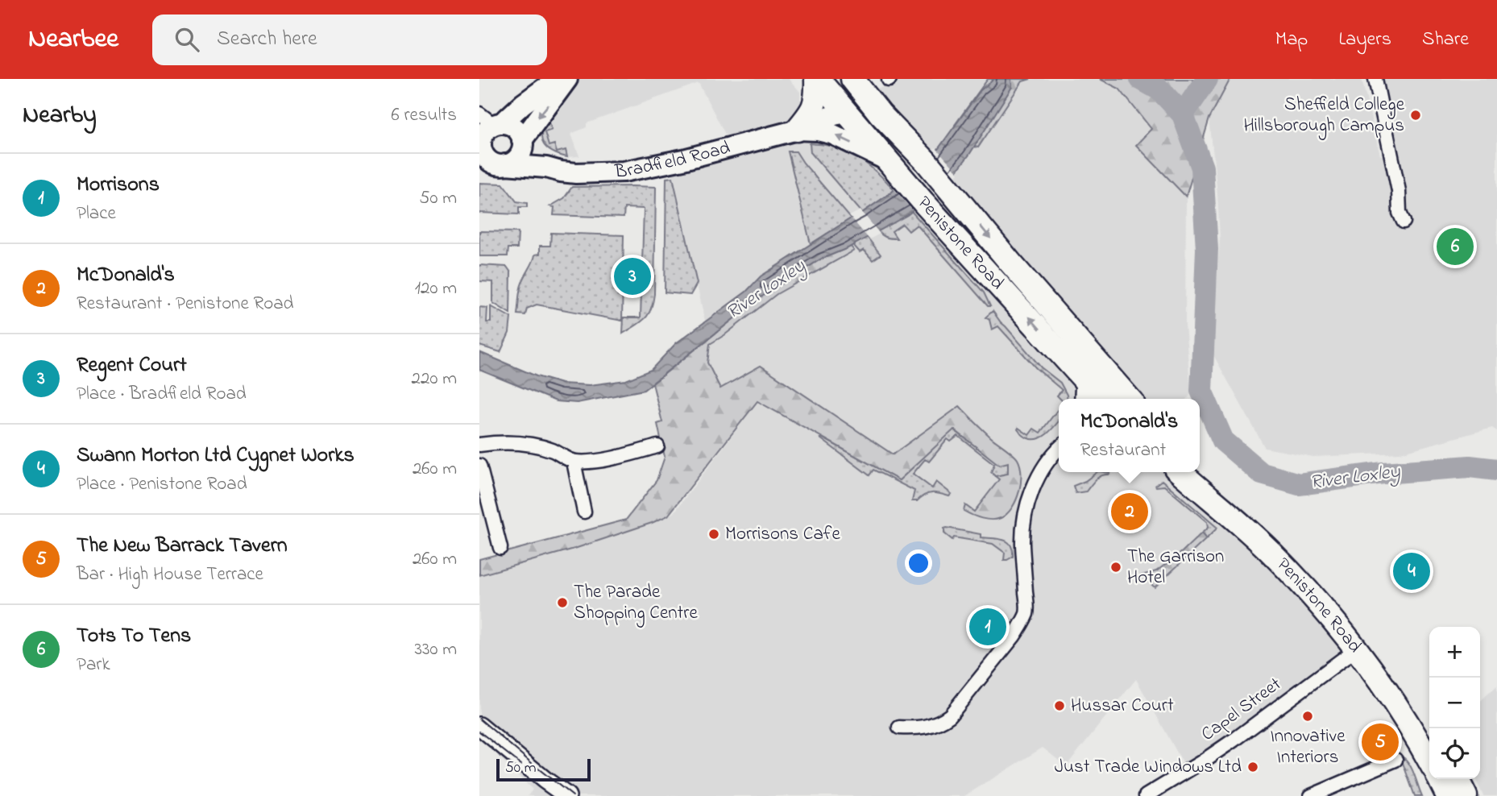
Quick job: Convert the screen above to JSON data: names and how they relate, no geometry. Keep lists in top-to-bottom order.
{
  "streets": {
    "highway": ["Penistone Road"],
    "main road": ["Bradfield Road"],
    "street": ["Capel Street"]
  },
  "crossings": [
    ["Penistone Road", "Capel Street"]
  ],
  "water": ["River Loxley"],
  "places": [
    "Sheffield College Hillsborough Campus",
    "Morrisons Cafe",
    "The Garrison Hotel",
    "The Parade Shopping Centre",
    "Hussar Court",
    "Innovative Interiors",
    "Just Trade Windows Ltd"
  ],
  "scale_bar": "50 m",
  "page": {
    "header": "Nearbee",
    "search": "Search here",
    "nav": ["Map", "Layers", "Share"],
    "heading": ["Nearby", "6 results"],
    "list": [
      {
        "mark": "1",
        "name": "Morrisons",
        "note": "Place",
        "value": "50 m"
      },
      {
        "mark": "2",
        "name": "McDonald's",
        "note": "Restaurant · Penistone Road",
        "value": "120 m"
      },
      {
        "mark": "3",
        "name": "Regent Court",
        "note": "Place · Bradfield Road",
        "value": "220 m"
      },
      {
        "mark": "4",
        "name": "Swann Morton Ltd Cygnet Works",
        "note": "Place · Penistone Road",
        "value": "260 m"
      },
      {
        "mark": "5",
        "name": "The New Barrack Tavern",
        "note": "Bar · High House Terrace",
        "value": "260 m"
      },
      {
        "mark": "6",
        "name": "Tots To Tens",
        "note": "Park",
        "value": "330 m"
      }
    ],
    "pins": [
      "6",
      "3",
      "2",
      "4",
      "1",
      "5"
    ],
    "popup": ["McDonald's", "Restaurant"],
    "map_buttons": ["+", "−"],
    "scale": "50 m"
  }
}
